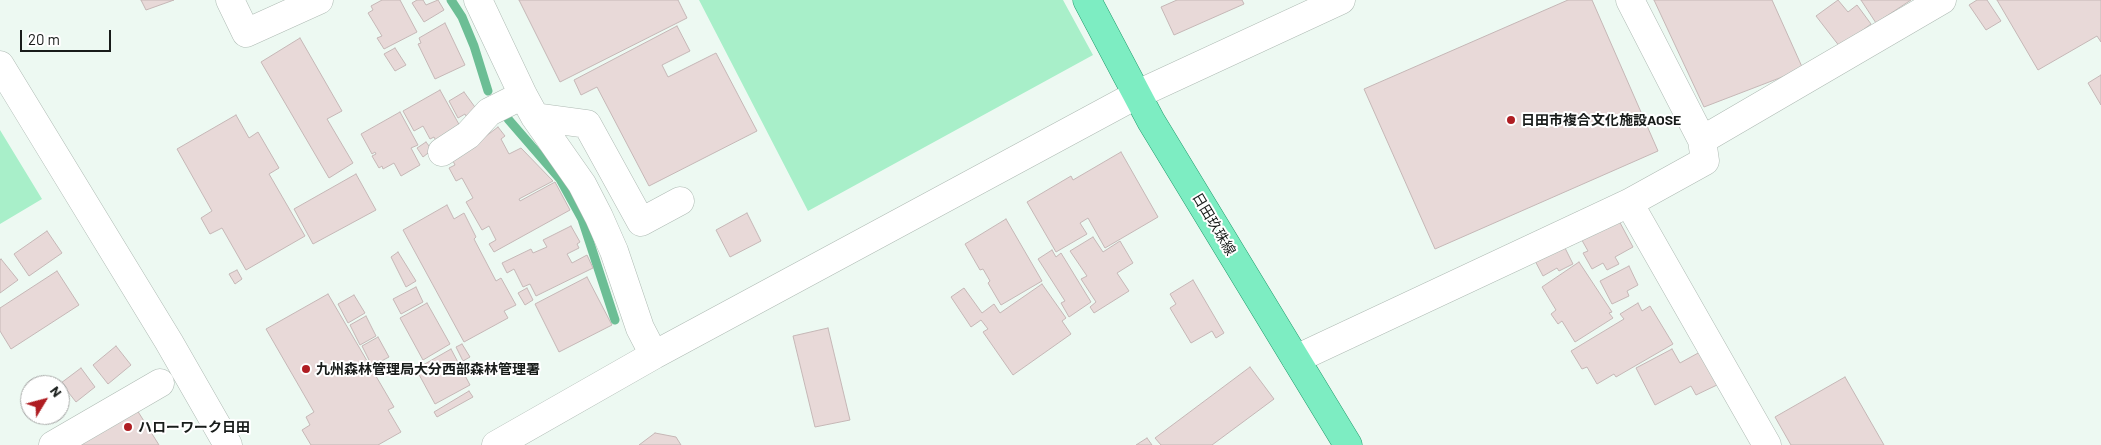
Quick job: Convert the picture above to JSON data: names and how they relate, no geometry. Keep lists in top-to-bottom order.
{
  "streets": {
    "main road": ["日田玖珠線"]
  },
  "places": ["日田市複合文化施設AOSE", "九州森林管理局大分西部森林管理署", "ハローワーク日田"],
  "scale_bar": "20 m",
  "north": "top right"
}
